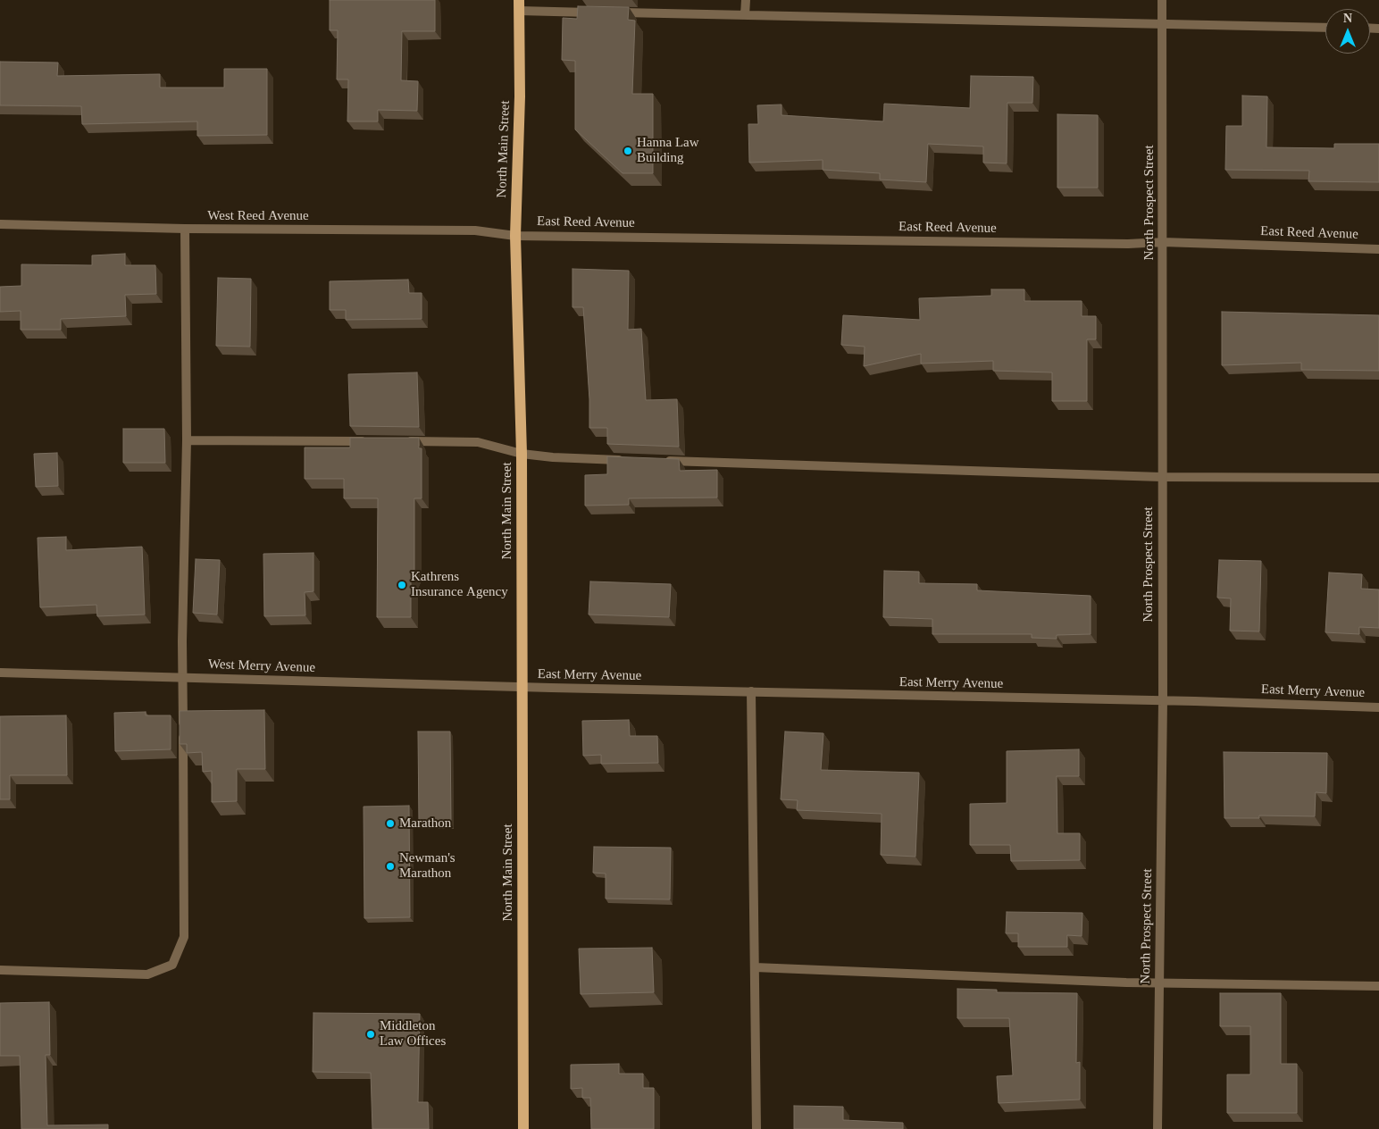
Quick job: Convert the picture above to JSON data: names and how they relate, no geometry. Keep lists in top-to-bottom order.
{
  "streets": {
    "main road": ["North Main Street"],
    "street": [
      "North Prospect Street",
      "West Reed Avenue",
      "East Reed Avenue",
      "West Merry Avenue",
      "East Merry Avenue"
    ]
  },
  "crossings": [
    ["North Main Street", "West Reed Avenue"],
    ["North Main Street", "East Reed Avenue"],
    ["North Main Street", "West Merry Avenue"],
    ["North Main Street", "East Merry Avenue"],
    ["North Prospect Street", "East Reed Avenue"],
    ["North Prospect Street", "East Merry Avenue"],
    ["West Reed Avenue", "East Reed Avenue"],
    ["West Merry Avenue", "East Merry Avenue"]
  ],
  "places": [
    "Hanna Law Building",
    "Kathrens Insurance Agency",
    "Marathon",
    "Newman's Marathon",
    "Middleton Law Offices"
  ],
  "north": "top"
}
